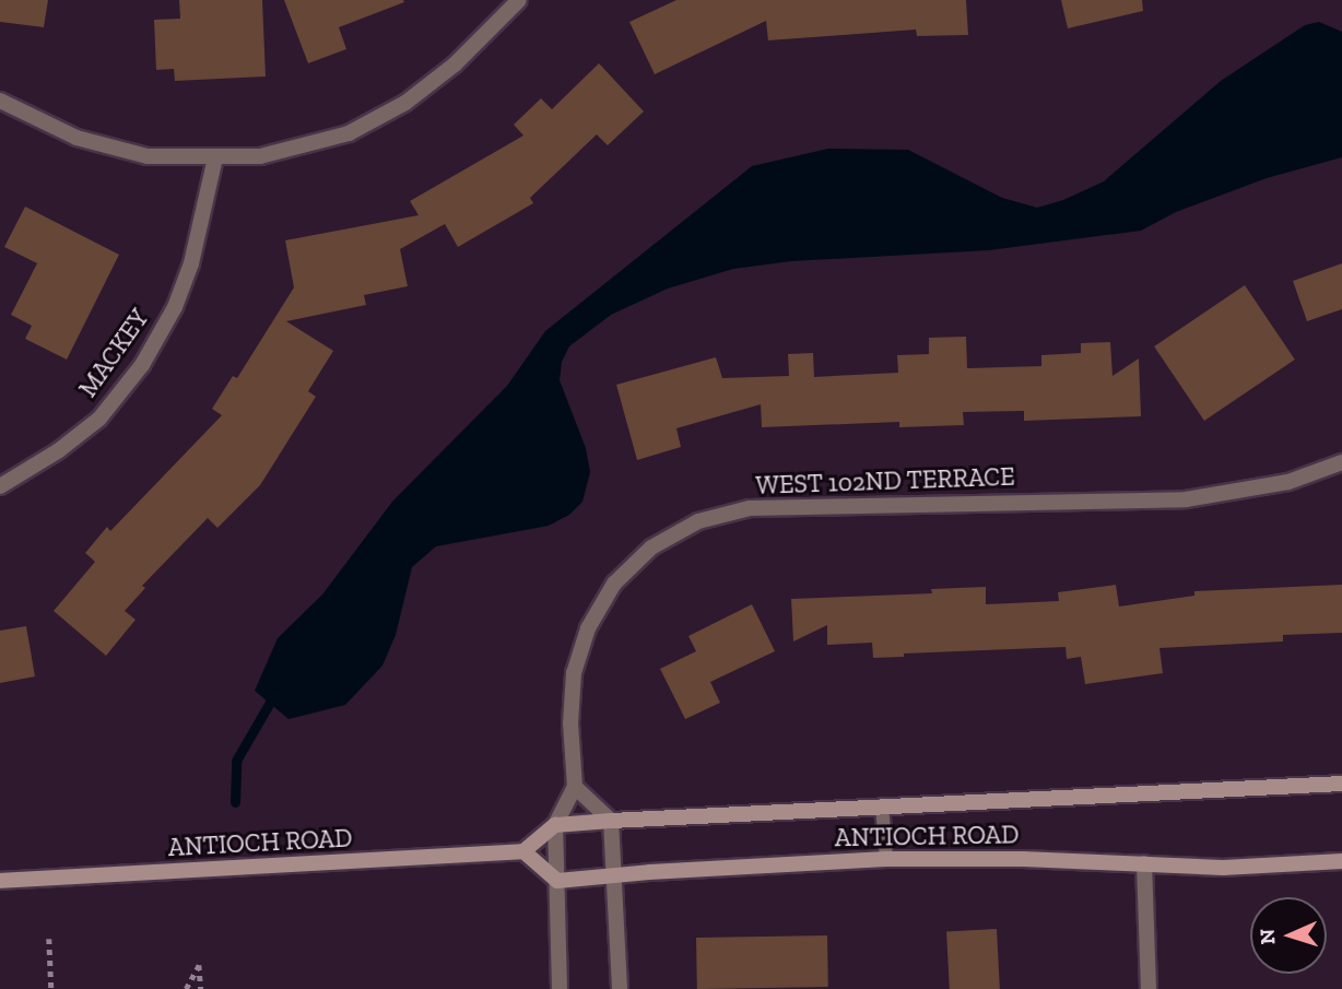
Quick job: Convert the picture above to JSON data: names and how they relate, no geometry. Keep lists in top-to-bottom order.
{
  "streets": {
    "main road": ["ANTIOCH ROAD"],
    "street": ["MACKEY", "WEST 102ND TERRACE"]
  },
  "north": "left"
}
